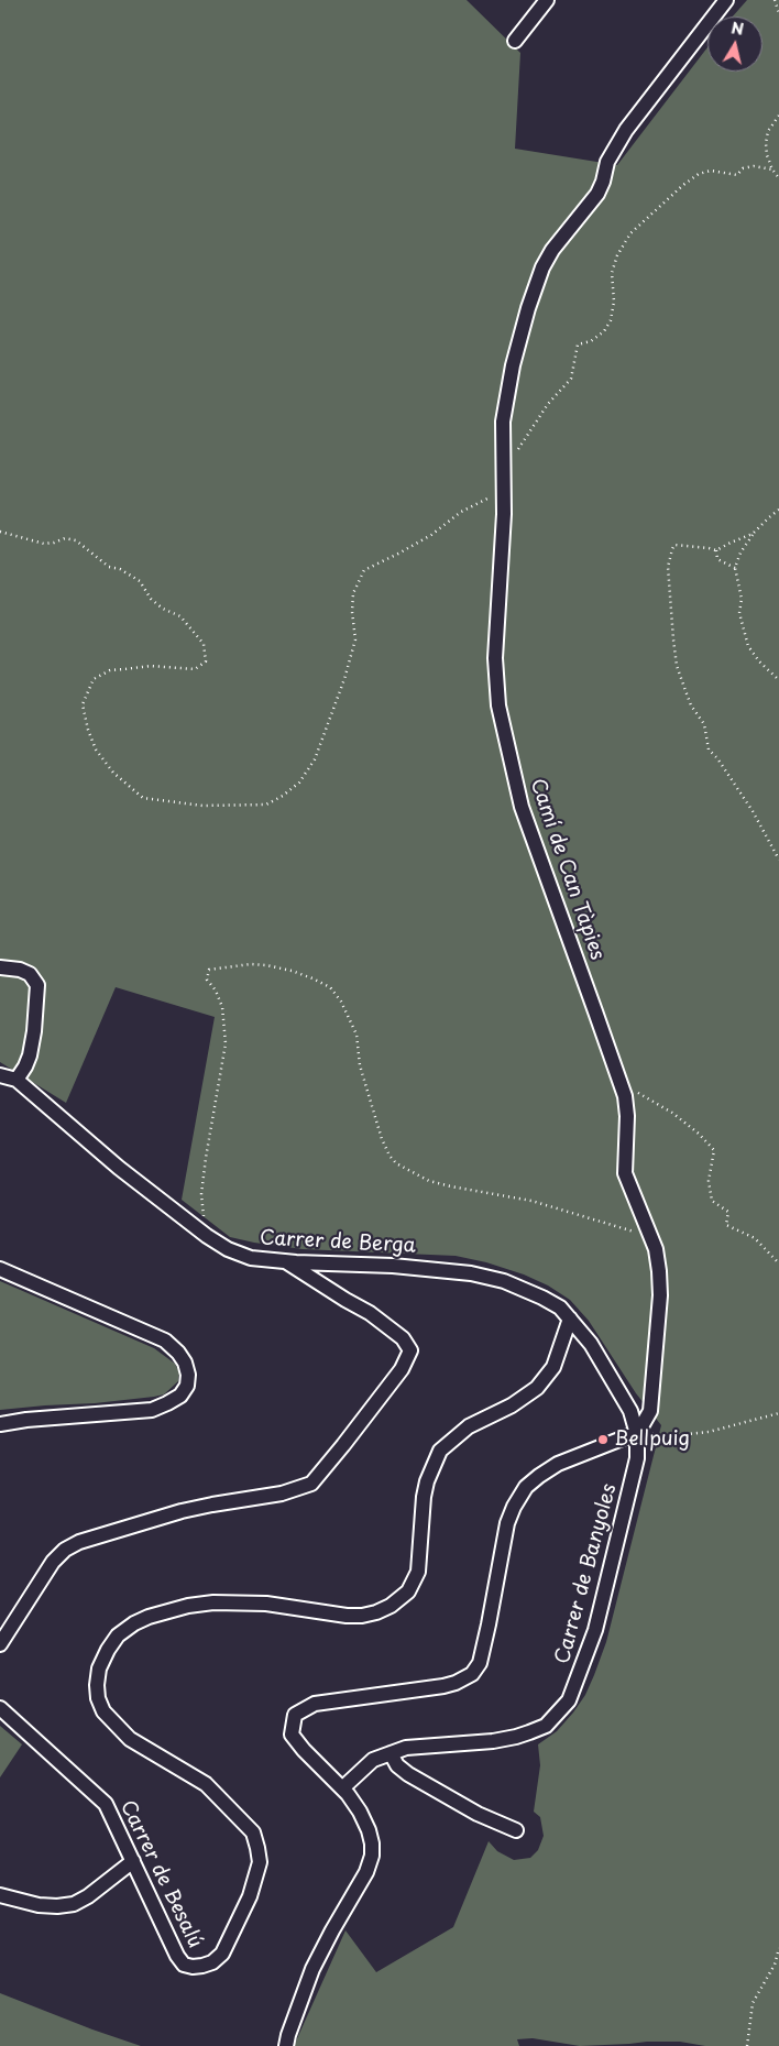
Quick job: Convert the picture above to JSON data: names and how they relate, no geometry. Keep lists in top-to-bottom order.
{
  "streets": {
    "street": [
      "Camí de Can Tàpies",
      "Carrer de Berga",
      "Carrer de Banyoles",
      "Carrer de Besalú"
    ]
  },
  "crossings": [
    ["Camí de Can Tàpies", "Carrer de Berga"],
    ["Camí de Can Tàpies", "Carrer de Banyoles"],
    ["Carrer de Berga", "Carrer de Banyoles"],
    ["Carrer de Berga", "Carrer de Besalú"]
  ],
  "places": ["Bellpuig"],
  "north": "top"
}
